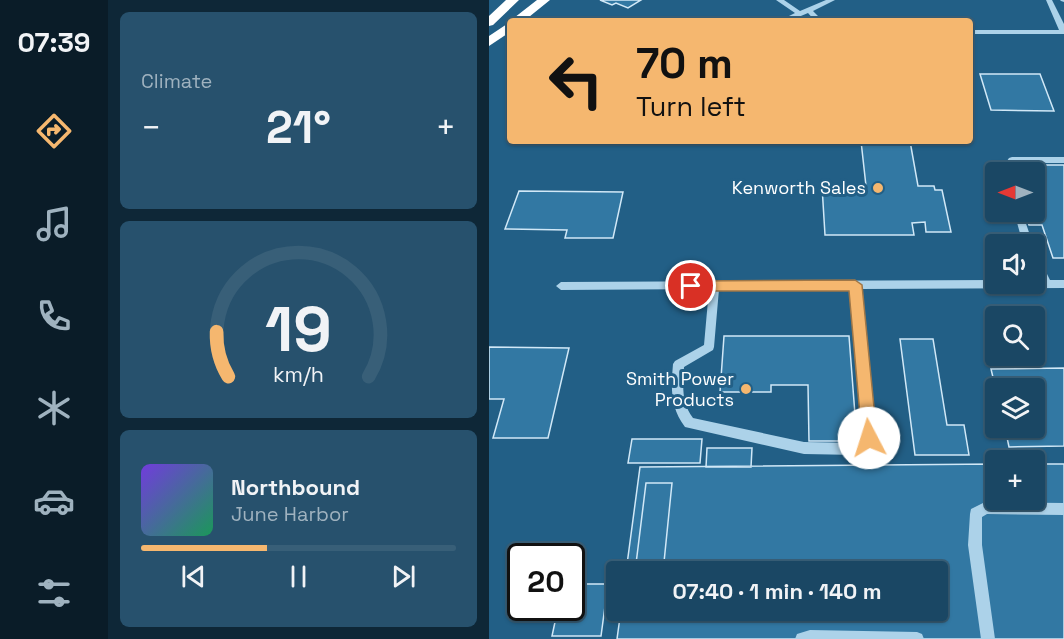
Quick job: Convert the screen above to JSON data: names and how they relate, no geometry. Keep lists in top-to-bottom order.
{
  "places": ["Kenworth Sales", "Smith Power Products"],
  "north": "left",
  "page": {
    "tabs": "07:39",
    "tile": "Climate",
    "turn": ["70 m", "Turn left"],
    "heat": ["−", "21°", "+"],
    "map_buttons": "+",
    "song": ["Northbound", "June Harbor"],
    "limit": "20",
    "trip": "07:40 · 1 min · 140 m",
    "gauge": ["19", "km/h"]
  }
}
